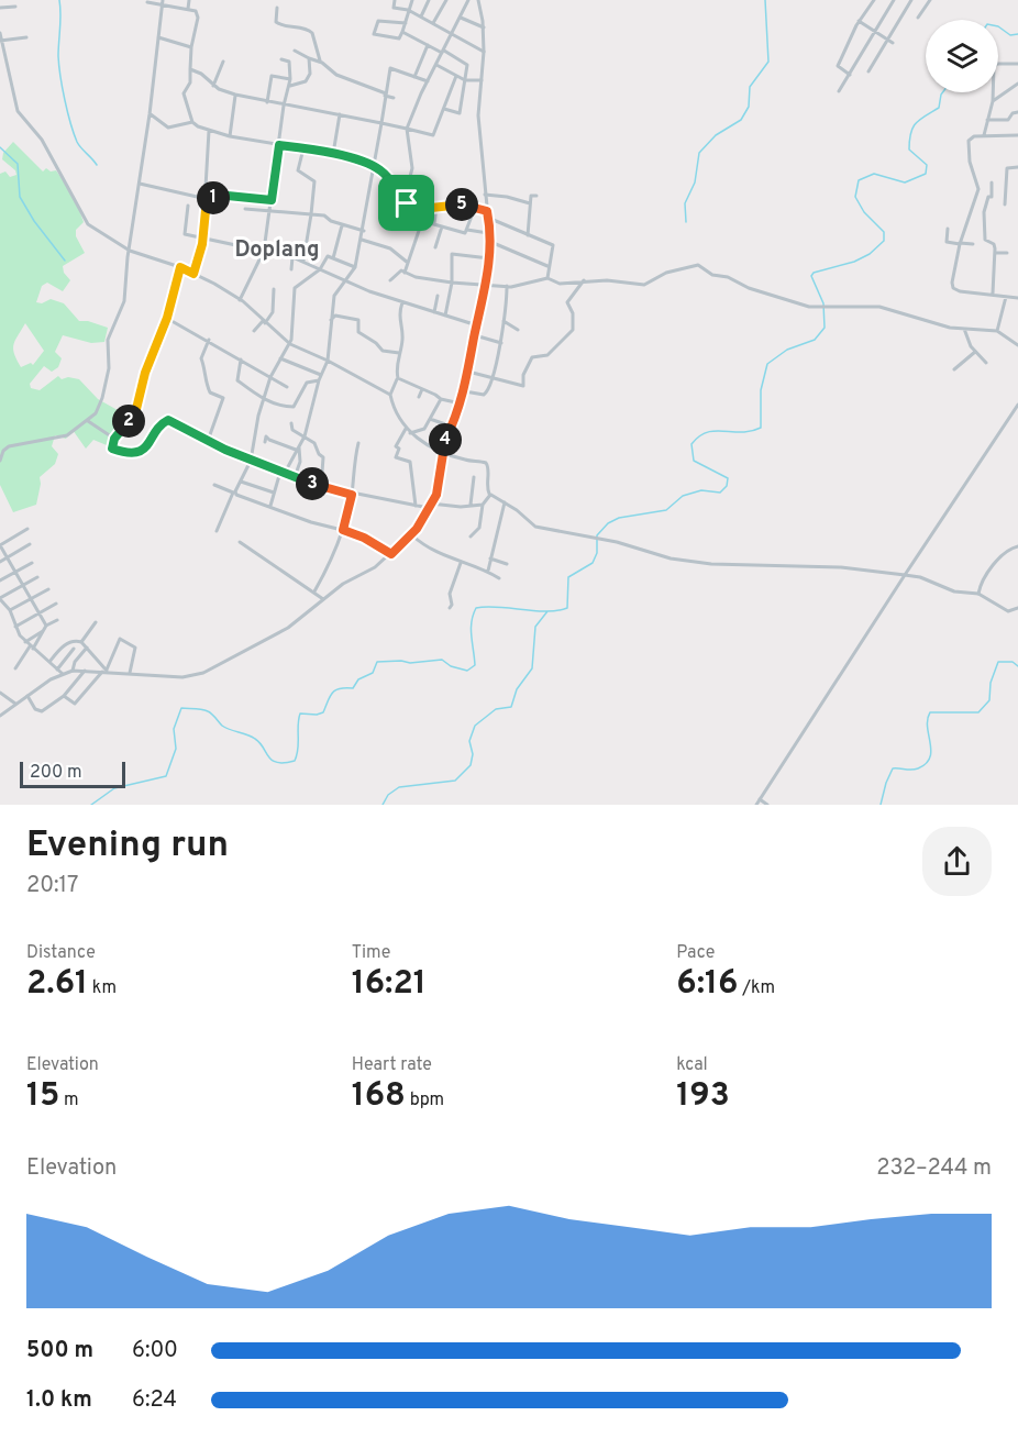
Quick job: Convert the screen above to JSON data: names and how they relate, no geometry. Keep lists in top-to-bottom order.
{
  "districts": ["Doplang"],
  "scale_bar": "200 m",
  "page": {
    "pins": [
      "1",
      "5",
      "2",
      "4",
      "3"
    ],
    "scale": "200 m",
    "heading": ["Evening run", "20:17"],
    "stats": [
      ["Distance", "2.61 km"],
      ["Time", "16:21"],
      ["Pace", "6:16 /km"],
      ["Elevation", "15 m"],
      ["Heart rate", "168 bpm"],
      ["kcal", "193"]
    ],
    "chart": ["Elevation", "232–244 m"],
    "list": [
      {
        "name": "500 m",
        "note": "6:00"
      },
      {
        "name": "1.0 km",
        "note": "6:24"
      }
    ]
  }
}
